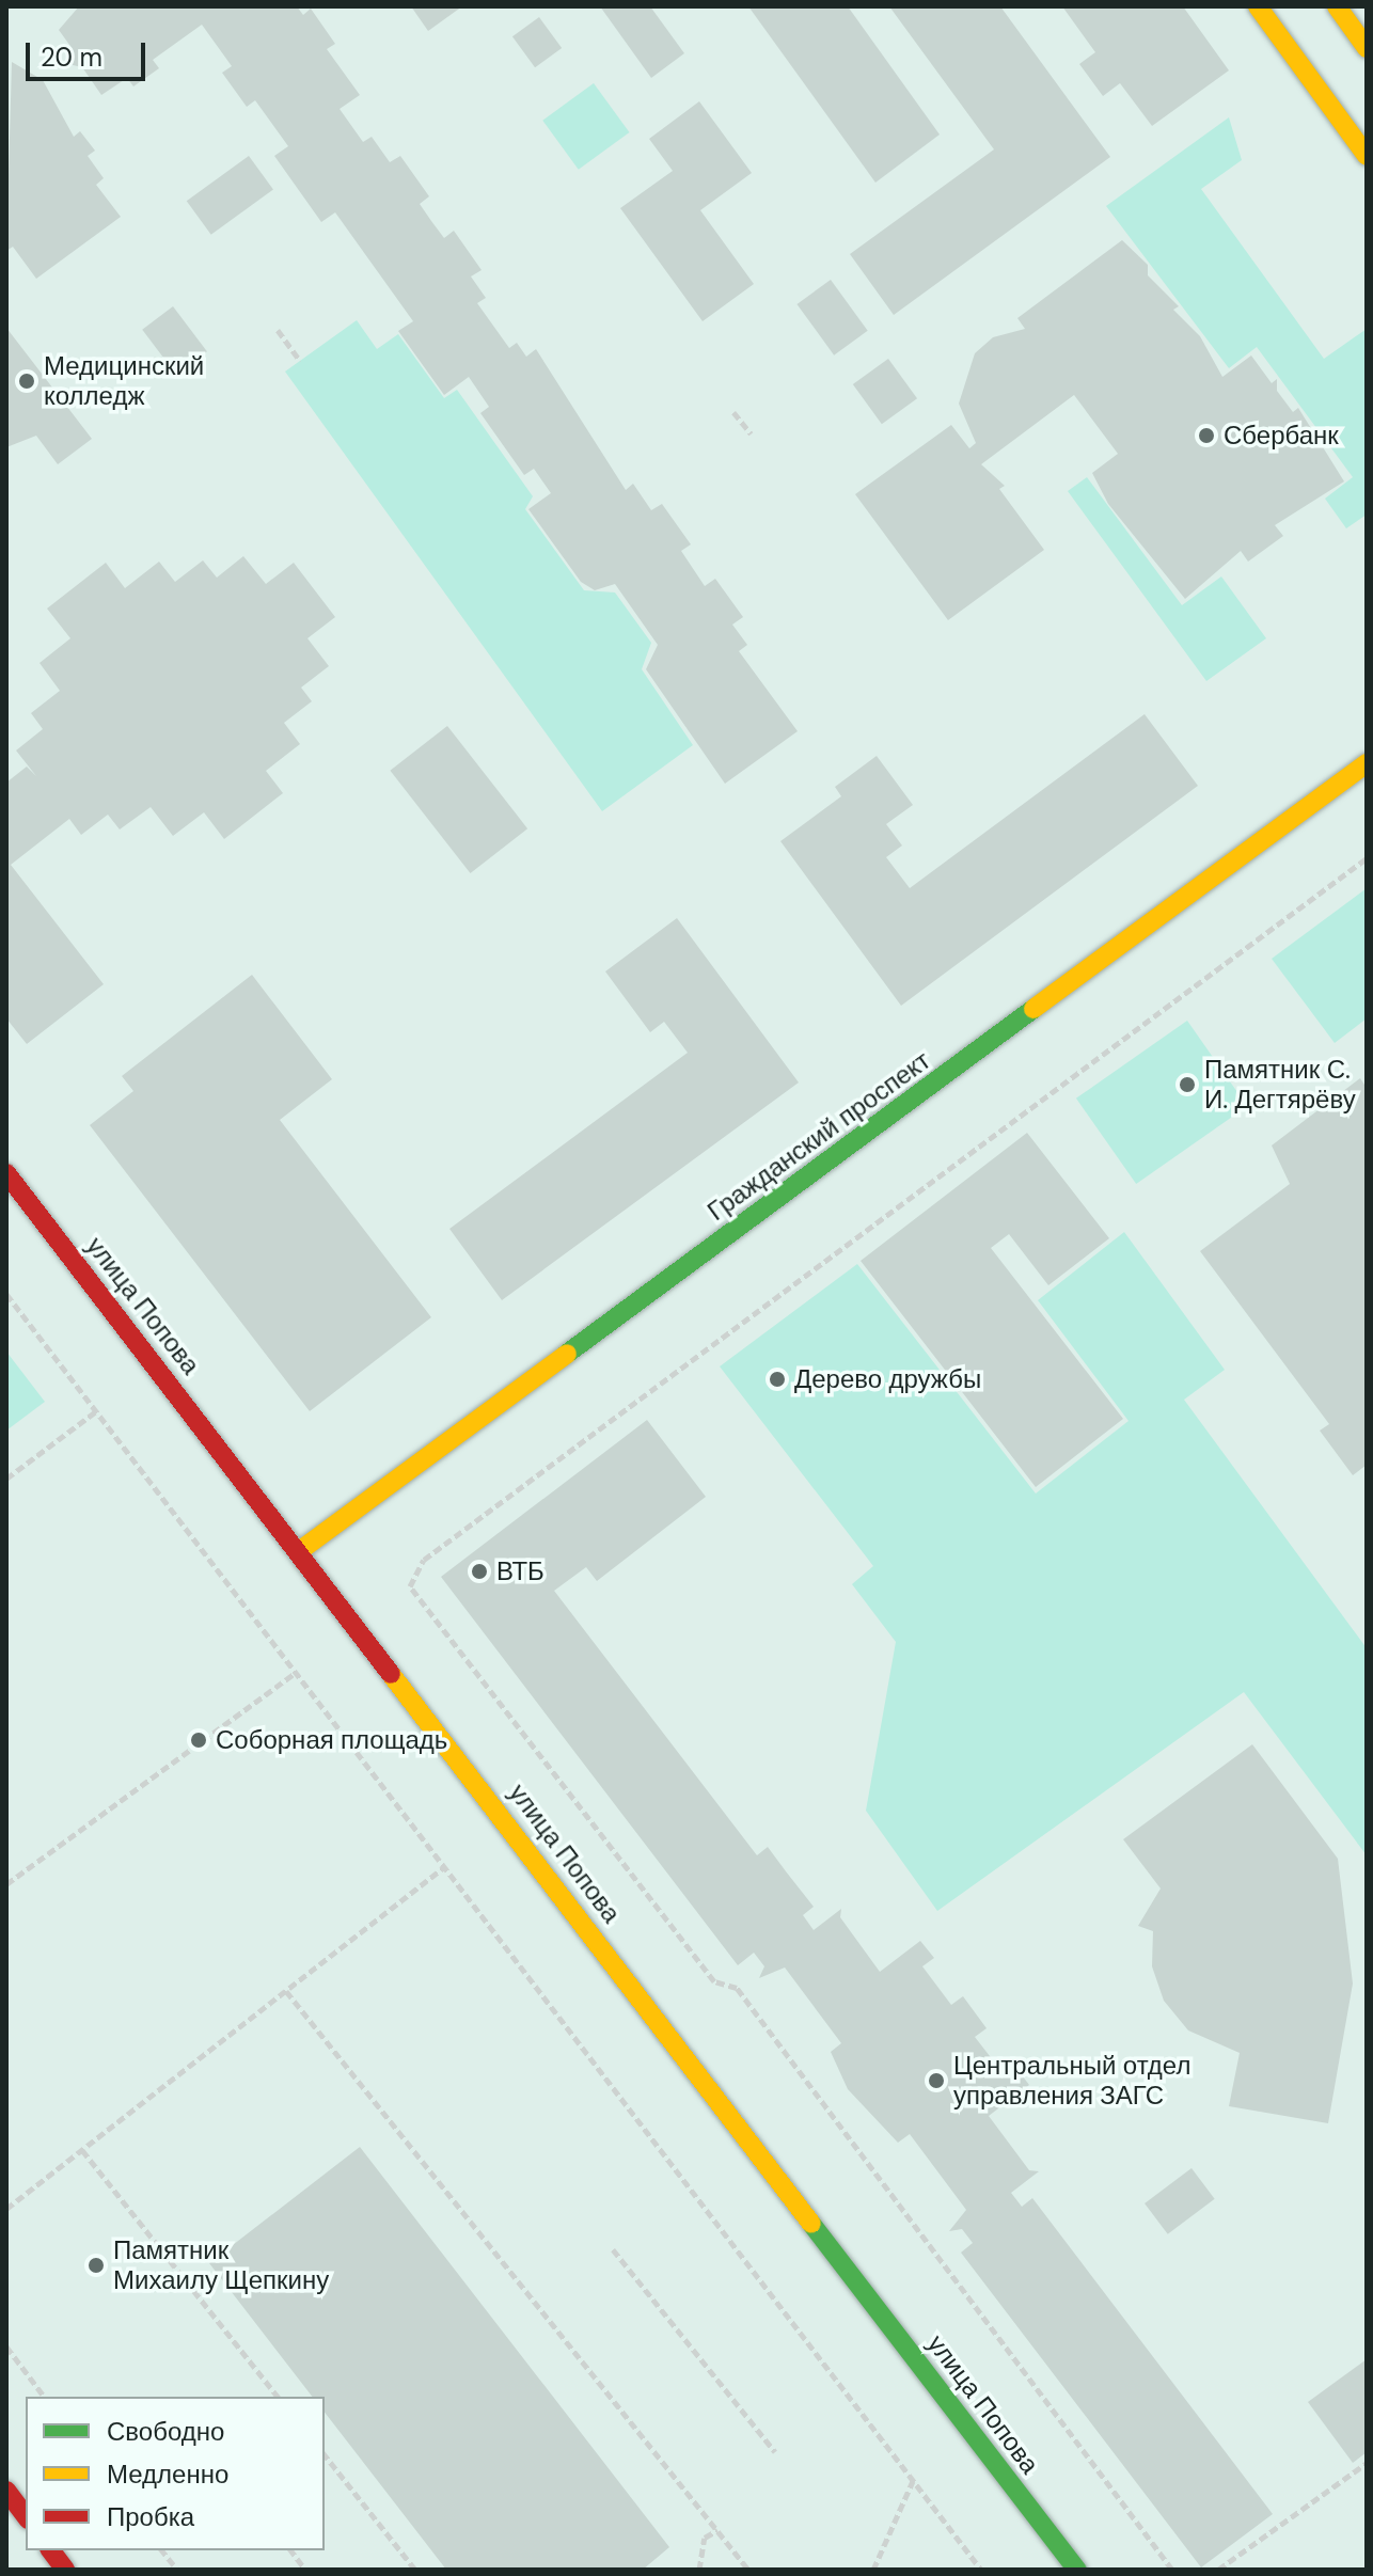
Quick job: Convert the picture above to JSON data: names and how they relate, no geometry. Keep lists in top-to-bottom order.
{
  "streets": {
    "main road": ["Гражданский проспект", "улица Попова"]
  },
  "crossings": [
    ["Гражданский проспект", "улица Попова"]
  ],
  "places": [
    "Медицинский колледж",
    "Сбербанк",
    "Памятник С. И. Дегтярёву",
    "Дерево дружбы",
    "ВТБ",
    "Соборная площадь",
    "Центральный отдел управления ЗАГС",
    "Памятник Михаилу Щепкину"
  ],
  "legend": ["Свободно", "Медленно", "Пробка"],
  "scale_bar": "20 m"
}
